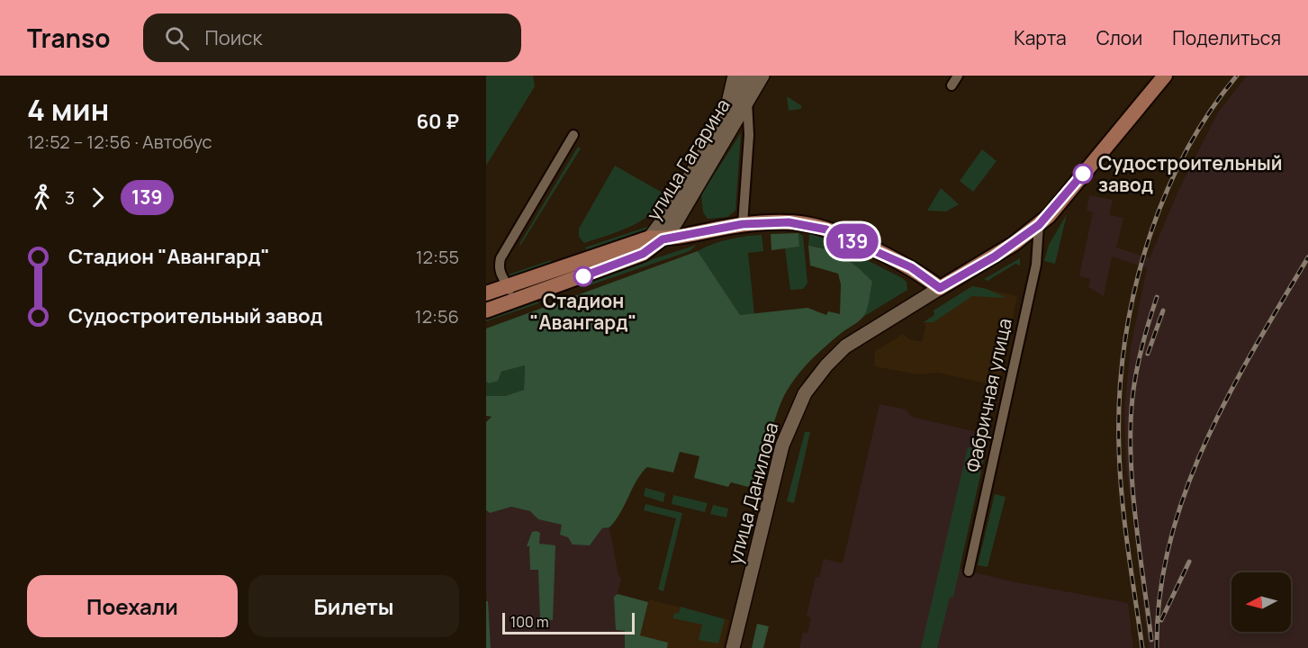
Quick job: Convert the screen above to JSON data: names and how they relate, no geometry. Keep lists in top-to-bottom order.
{
  "streets": {
    "main road": ["улица Гагарина"],
    "street": ["Фабричная улица", "улица Данилова"]
  },
  "places": ["Судостроительный завод", "Стадион \"Авангард\""],
  "lines": ["bus line 139"],
  "scale_bar": "100 m",
  "north": "left",
  "page": {
    "header": "Transo",
    "search": "Поиск",
    "nav": ["Карта", "Слои", "Поделиться"],
    "heading": ["4 мин", "12:52 – 12:56 · Автобус", "60 ₽"],
    "on_map": "139",
    "legs": ["3", "139"],
    "list": [
      {
        "name": "Стадион \"Авангард\"",
        "value": "12:55"
      },
      {
        "name": "Судостроительный завод",
        "value": "12:56"
      }
    ],
    "buttons": ["Поехали", "Билеты"],
    "scale": "100 m"
  }
}
